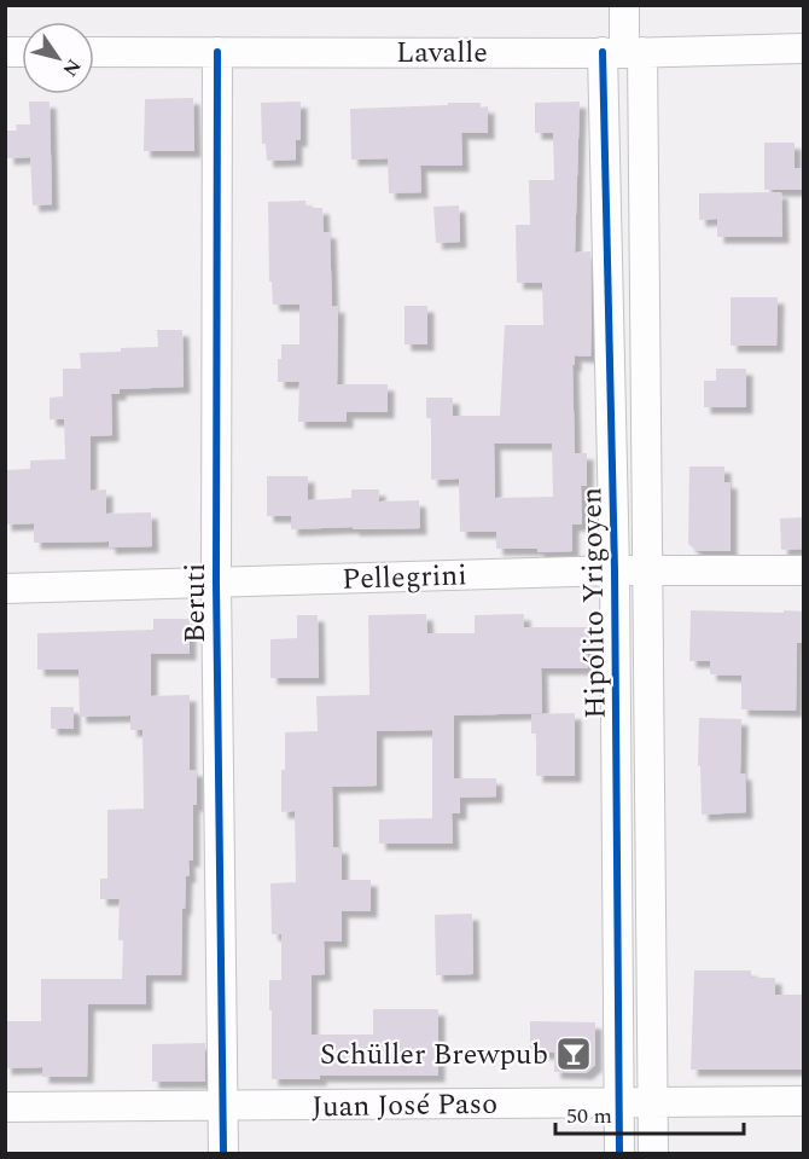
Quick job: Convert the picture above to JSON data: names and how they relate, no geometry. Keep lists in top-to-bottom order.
{
  "streets": {
    "street": [
      "Lavalle",
      "Pellegrini",
      "Beruti",
      "Hipólito Yrigoyen",
      "Juan José Paso"
    ]
  },
  "crossings": [
    ["Lavalle", "Beruti"],
    ["Lavalle", "Hipólito Yrigoyen"],
    ["Pellegrini", "Beruti"],
    ["Pellegrini", "Hipólito Yrigoyen"],
    ["Beruti", "Juan José Paso"],
    ["Hipólito Yrigoyen", "Juan José Paso"]
  ],
  "places": {
    "bar": ["Schüller Brewpub"]
  },
  "scale_bar": "50 m",
  "north": "bottom right"
}
